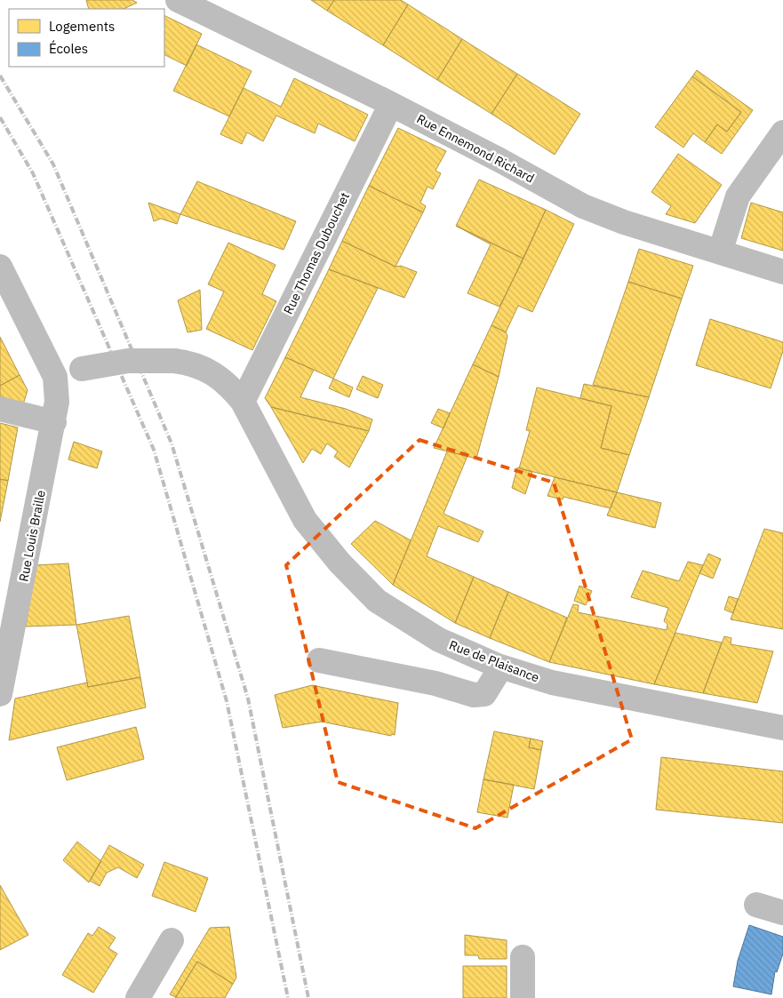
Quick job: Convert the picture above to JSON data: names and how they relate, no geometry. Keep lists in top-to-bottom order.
{
  "streets": {
    "street": [
      "Rue Ennemond Richard",
      "Rue Thomas Dubouchet",
      "Rue Louis Braille",
      "Rue de Plaisance"
    ]
  },
  "crossings": [
    ["Rue Ennemond Richard", "Rue Thomas Dubouchet"],
    ["Rue Thomas Dubouchet", "Rue de Plaisance"],
    ["Rue Louis Braille", "Rue de Plaisance"]
  ],
  "legend": ["Logements", "Écoles"]
}
